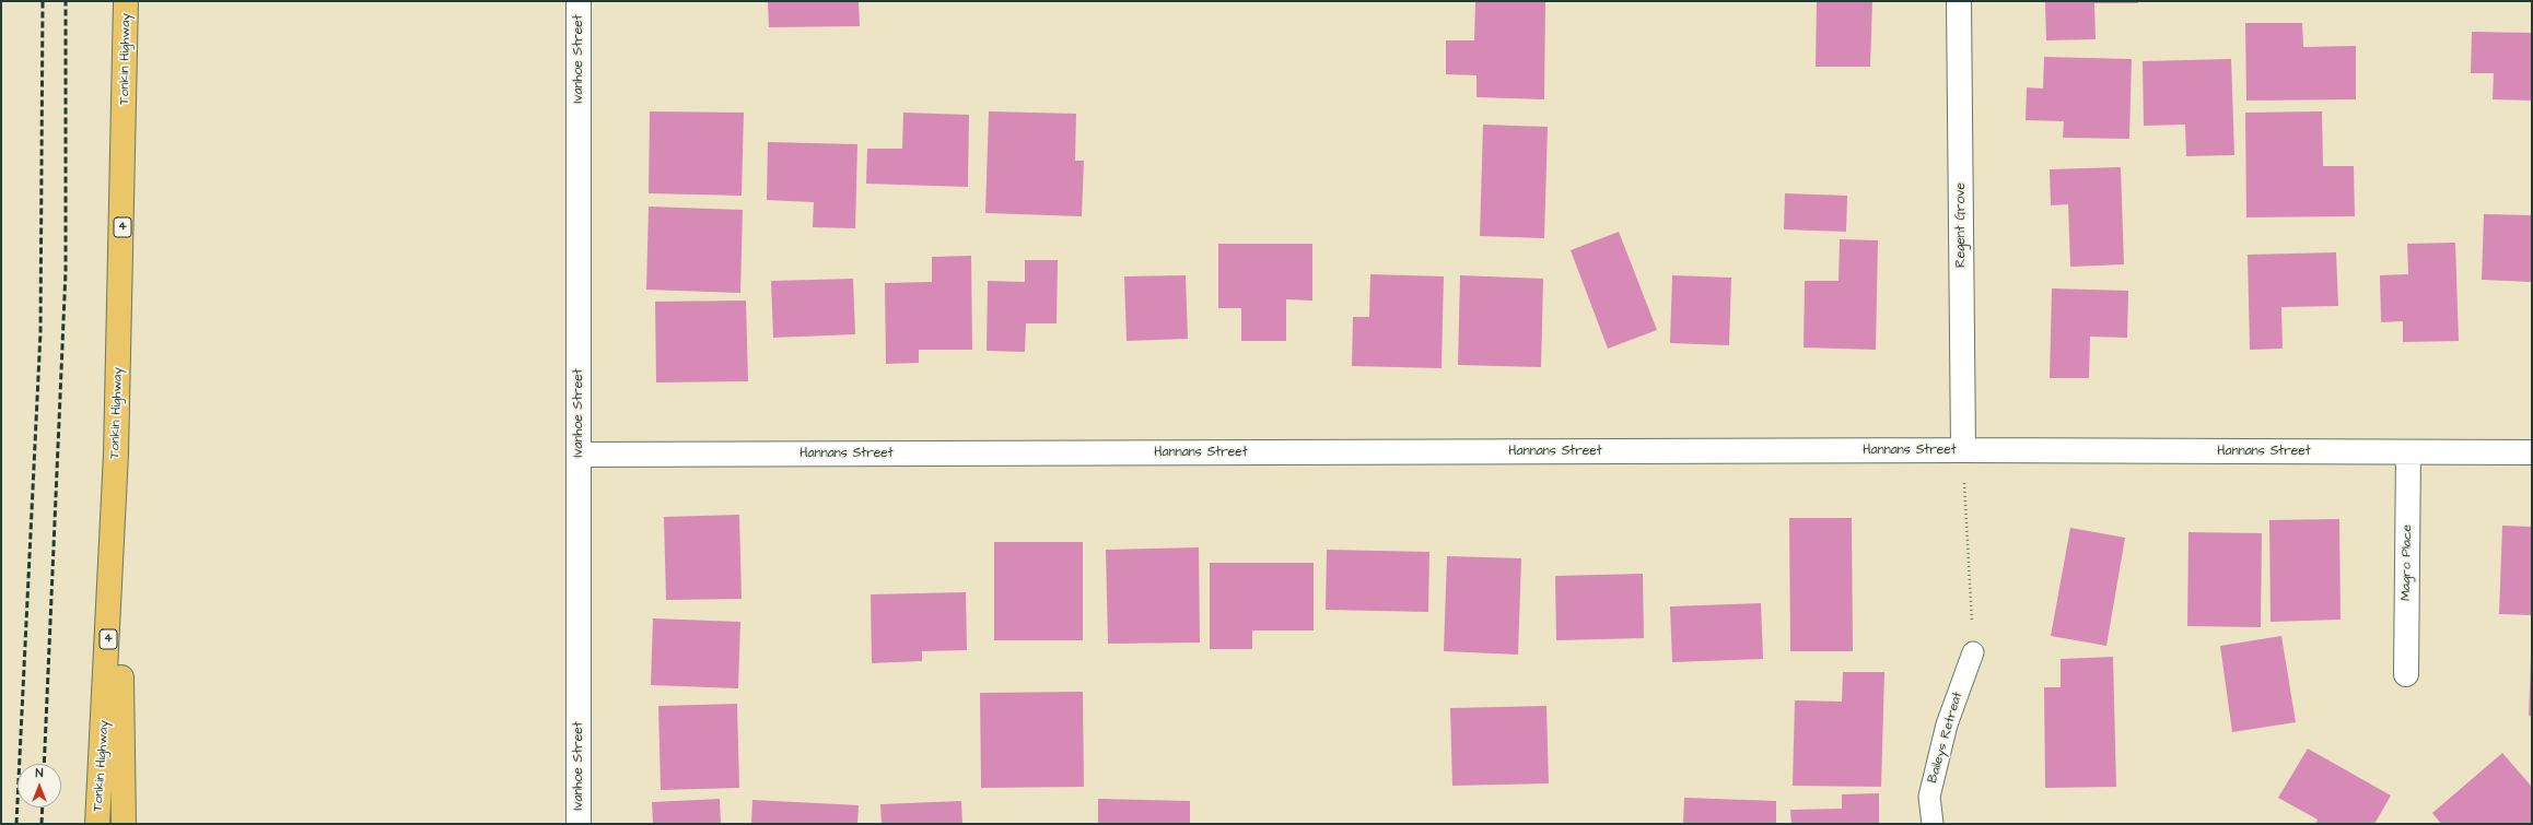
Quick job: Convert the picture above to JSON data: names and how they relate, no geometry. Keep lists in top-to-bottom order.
{
  "streets": {
    "highway": ["Tonkin Highway", "4"],
    "street": [
      "Ivanhoe Street",
      "Regent Grove",
      "Hannans Street",
      "Magro Place"
    ],
    "lane": ["Baileys Retreat"]
  },
  "crossings": [
    ["Ivanhoe Street", "Hannans Street"],
    ["Regent Grove", "Hannans Street"],
    ["Hannans Street", "Magro Place"]
  ],
  "north": "top"
}
